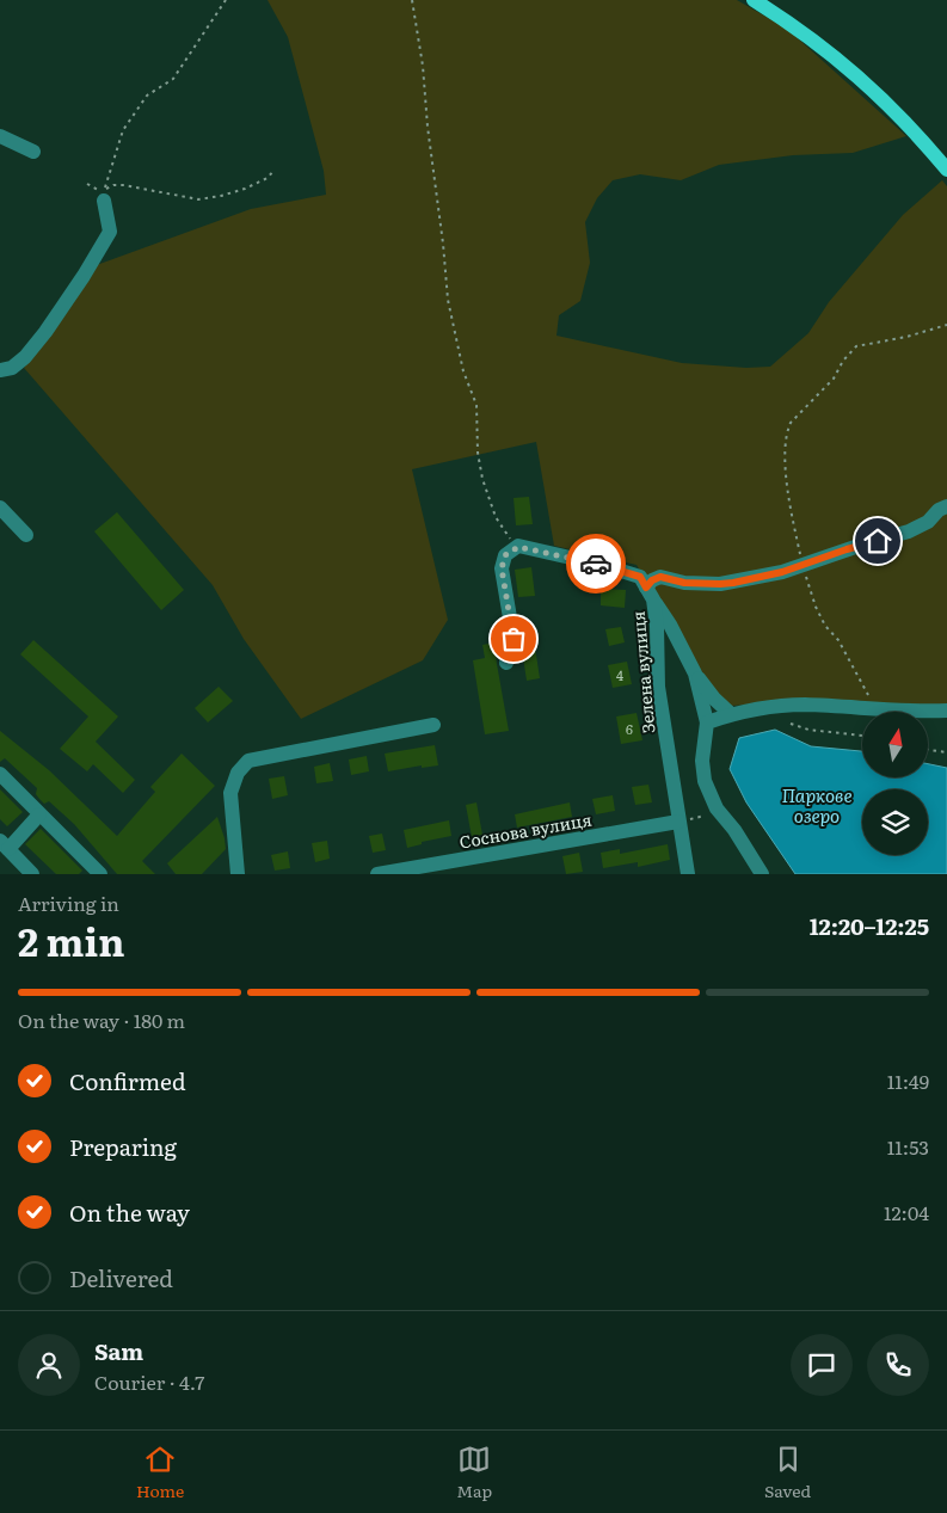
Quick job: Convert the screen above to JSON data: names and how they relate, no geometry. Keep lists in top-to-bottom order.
{
  "streets": {
    "street": ["Зелена вулиця", "Соснова вулиця"]
  },
  "crossings": [
    ["Зелена вулиця", "Соснова вулиця"]
  ],
  "water": ["Паркове озеро"],
  "house_numbers": ["4", "6"],
  "north": "top",
  "page": {
    "heading": ["2 min", "Arriving in", "12:20–12:25"],
    "panel": ["Sam", "Courier · 4.7"],
    "bar": "On the way · 180 m",
    "list": [
      ["Confirmed", "11:49"],
      ["Preparing", "11:53"],
      ["On the way", "12:04"],
      "Delivered"
    ],
    "tabs": ["Home", "Map", "Saved"]
  }
}
